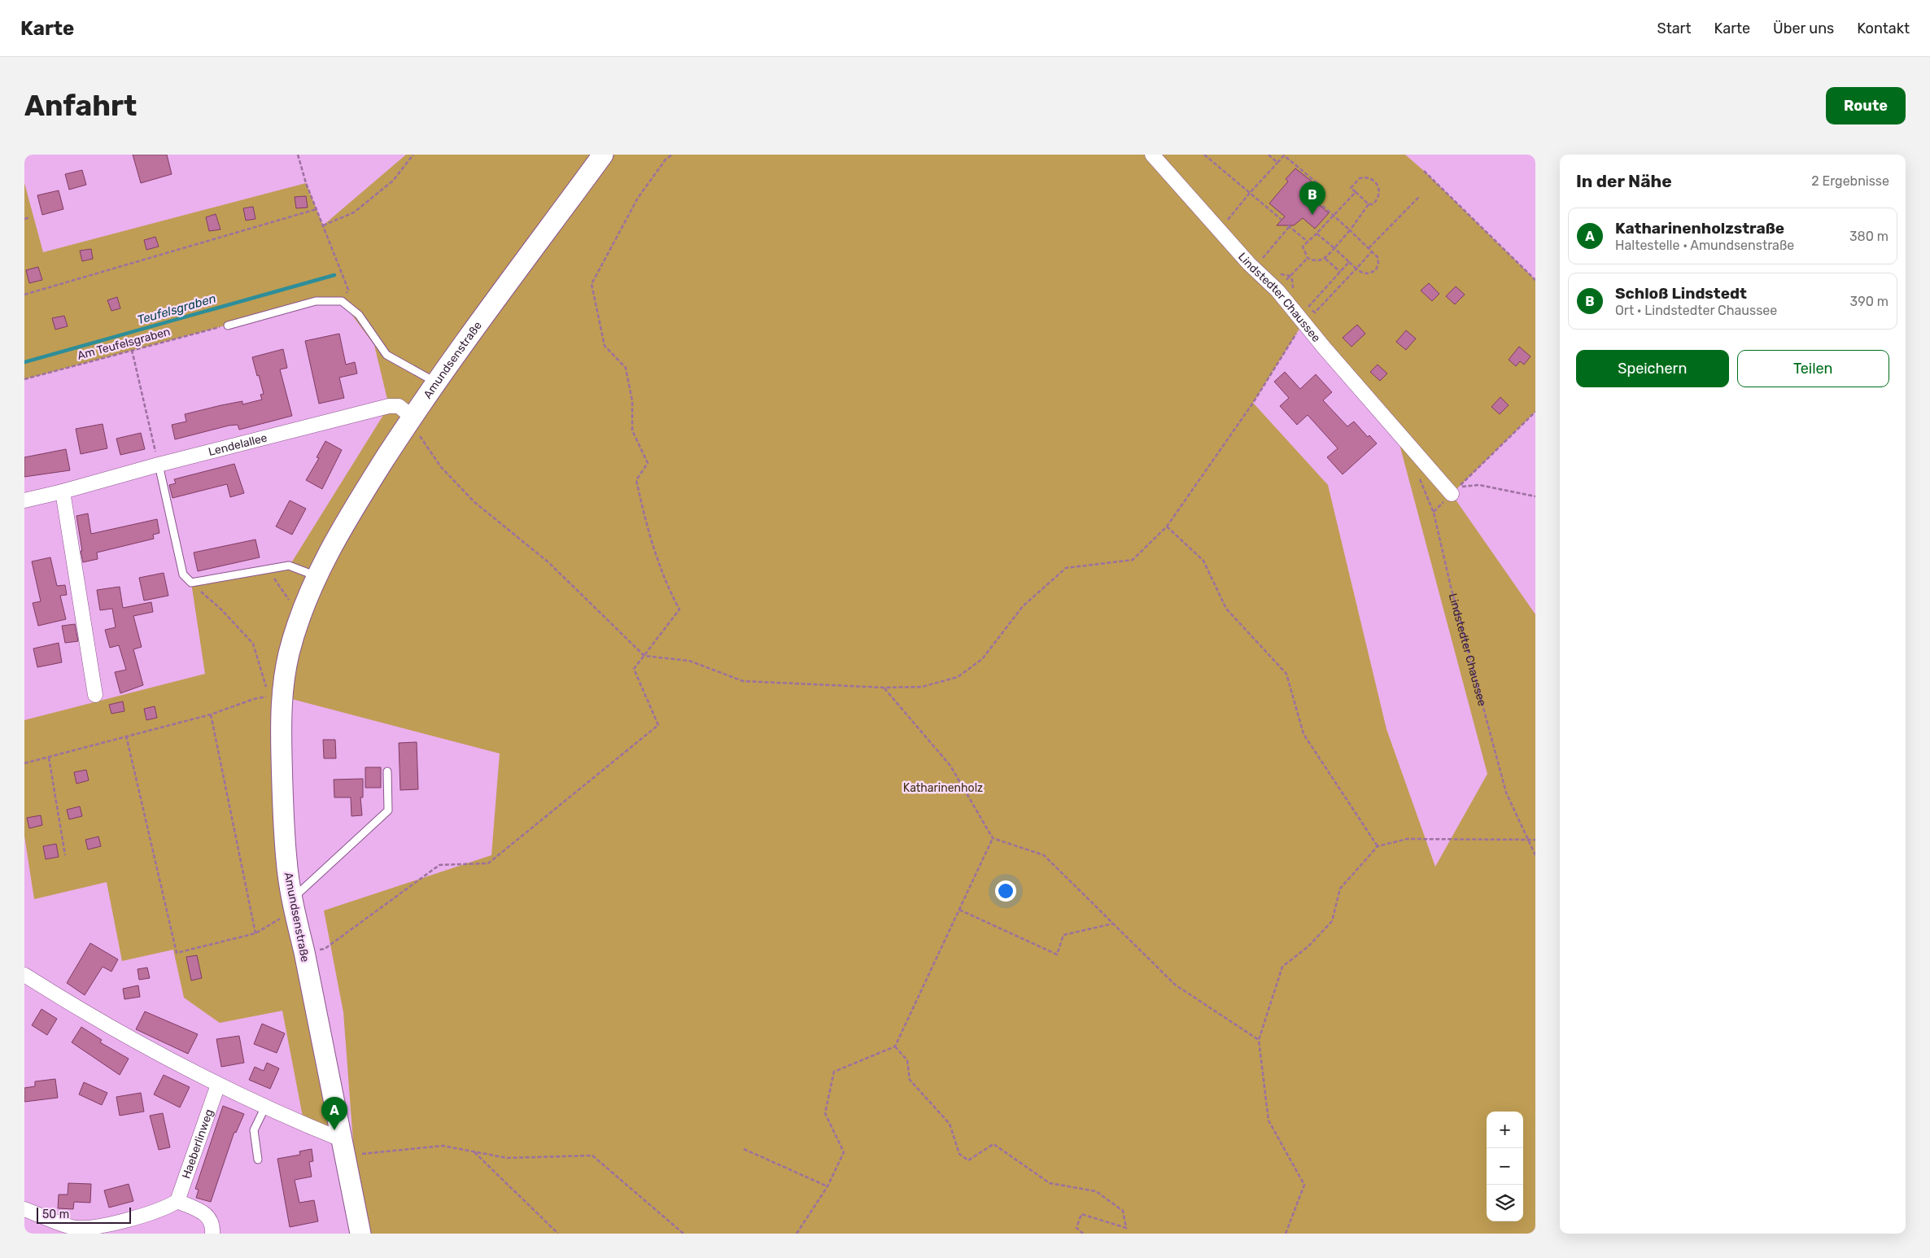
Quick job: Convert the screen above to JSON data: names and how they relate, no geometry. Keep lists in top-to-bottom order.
{
  "streets": {
    "street": [
      "Lindstedter Chaussee",
      "Amundsenstraße",
      "Lendelallee",
      "Haeberlinweg"
    ],
    "path": ["Am Teufelsgraben"]
  },
  "crossings": [
    ["Amundsenstraße", "Lendelallee"]
  ],
  "water": ["Teufelsgraben"],
  "parks": ["Katharinenholz"],
  "scale_bar": "50 m",
  "page": {
    "header": "Karte",
    "nav": [
      "Start",
      "Karte",
      "Über uns",
      "Kontakt"
    ],
    "buttons": [
      "Route",
      ["Speichern", "Teilen"]
    ],
    "title": "Anfahrt",
    "heading": ["In der Nähe", "2 Ergebnisse"],
    "pins": ["B", "A"],
    "list": [
      {
        "mark": "A",
        "name": "Katharinenholzstraße",
        "note": "Haltestelle · Amundsenstraße",
        "value": "380 m"
      },
      {
        "mark": "B",
        "name": "Schloß Lindstedt",
        "note": "Ort · Lindstedter Chaussee",
        "value": "390 m"
      }
    ],
    "map_buttons": ["+", "−"],
    "scale": "50 m"
  }
}
